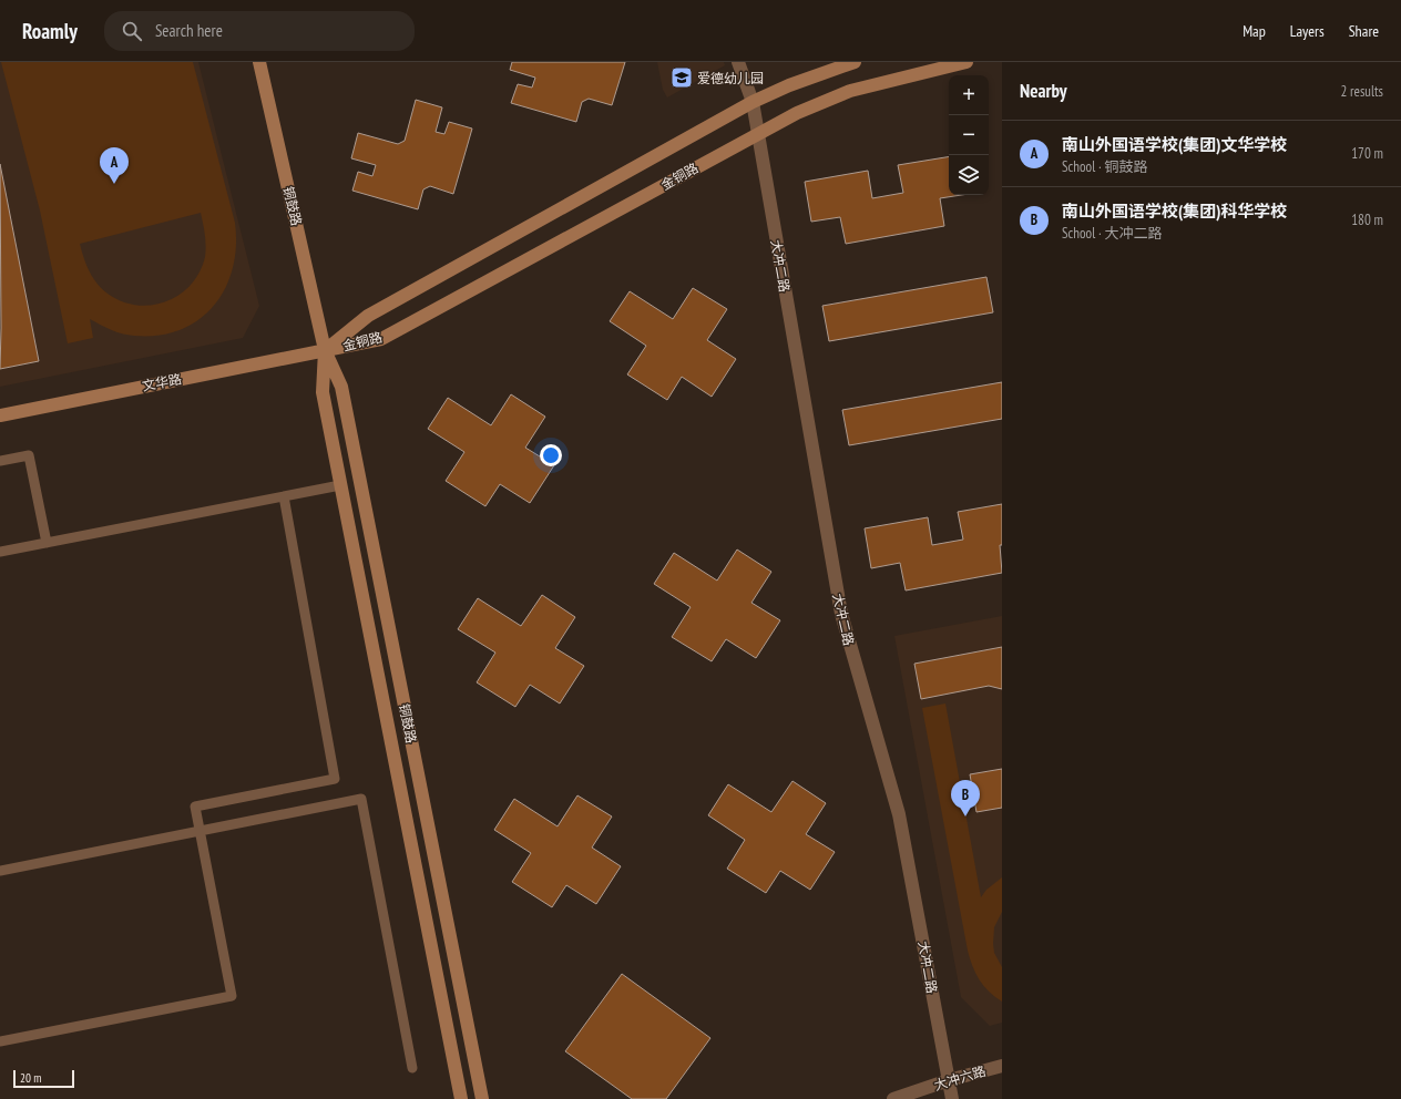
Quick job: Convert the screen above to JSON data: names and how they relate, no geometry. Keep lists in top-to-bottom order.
{
  "streets": {
    "main road": ["金铜路", "铜鼓路", "文华路"],
    "street": ["大冲二路", "大冲六路"]
  },
  "crossings": [
    ["金铜路", "铜鼓路"],
    ["金铜路", "大冲二路"],
    ["金铜路", "文华路"],
    ["铜鼓路", "文华路"],
    ["大冲二路", "大冲六路"]
  ],
  "places": {
    "school or university": ["爱德幼儿园"]
  },
  "scale_bar": "20 m",
  "page": {
    "header": "Roamly",
    "search": "Search here",
    "nav": ["Map", "Layers", "Share"],
    "heading": ["Nearby", "2 results"],
    "map_buttons": ["+", "−"],
    "list": [
      {
        "mark": "A",
        "name": "南山外国语学校(集团)文华学校",
        "note": "School · 铜鼓路",
        "value": "170 m"
      },
      {
        "mark": "B",
        "name": "南山外国语学校(集团)科华学校",
        "note": "School · 大冲二路",
        "value": "180 m"
      }
    ],
    "pins": ["A", "B"],
    "scale": "20 m"
  }
}
